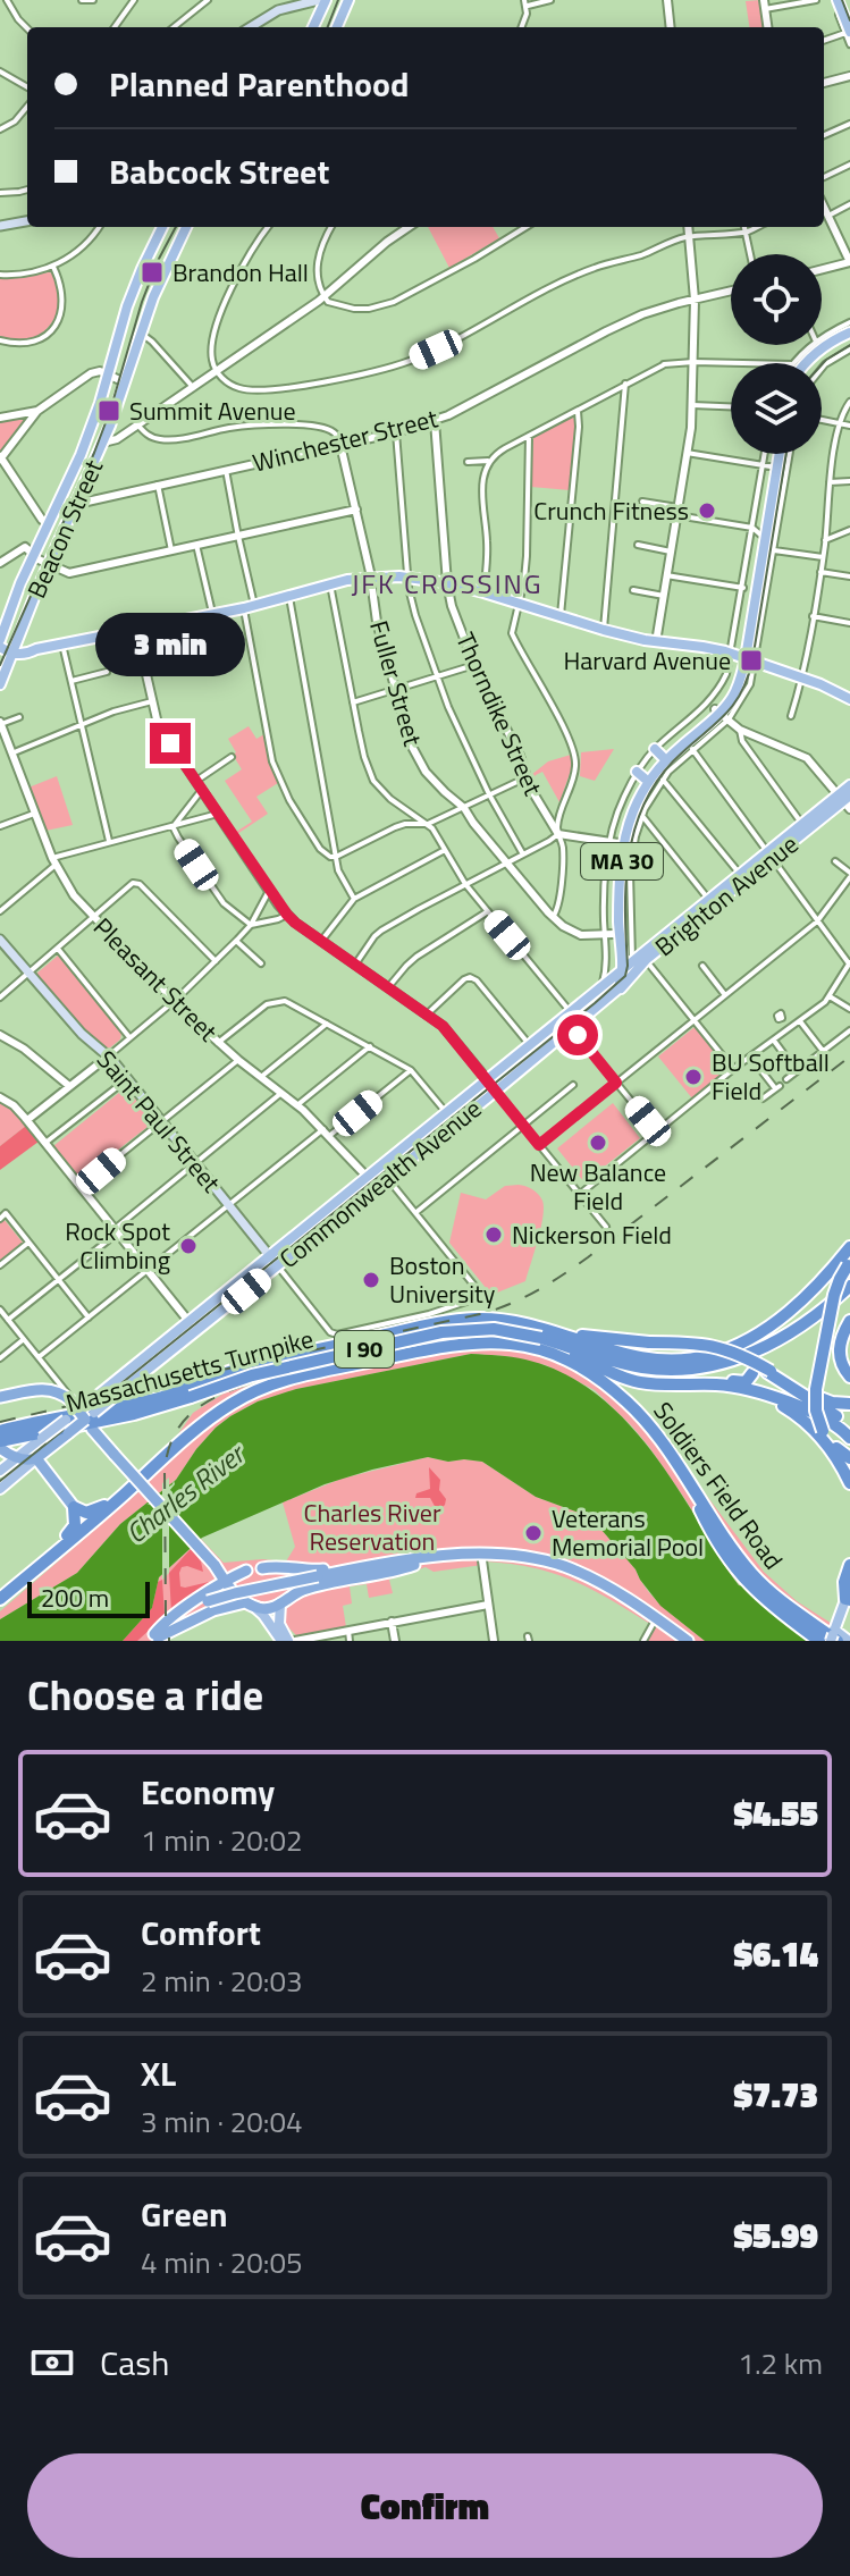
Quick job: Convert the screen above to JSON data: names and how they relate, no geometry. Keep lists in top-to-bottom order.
{
  "streets": {
    "highway": [
      "Commonwealth Avenue",
      "I 90",
      "Massachusetts Turnpike",
      "Soldiers Field Road"
    ],
    "main road": [
      "Beacon Street",
      "MA 30",
      "Brighton Avenue",
      "Saint Paul Street"
    ],
    "street": [
      "Winchester Street",
      "Fuller Street",
      "Thorndike Street",
      "Pleasant Street"
    ]
  },
  "crossings": [
    ["Winchester Street", "Beacon Street"],
    ["Winchester Street", "Fuller Street"],
    ["Winchester Street", "Thorndike Street"],
    ["Fuller Street", "MA 30"],
    ["MA 30", "Commonwealth Avenue"],
    ["Brighton Avenue", "Commonwealth Avenue"],
    ["Pleasant Street", "Commonwealth Avenue"],
    ["Saint Paul Street", "Commonwealth Avenue"]
  ],
  "districts": ["JFK CROSSING"],
  "water": ["Charles River"],
  "parks": ["Charles River Reservation"],
  "places": {
    "transit": ["Brandon Hall", "Summit Avenue", "Harvard Avenue"],
    "other": [
      "Crunch Fitness",
      "BU Softball Field",
      "New Balance Field",
      "Nickerson Field",
      "Rock Spot Climbing",
      "Boston University",
      "Veterans Memorial Pool"
    ]
  },
  "scale_bar": "200 m",
  "page": {
    "banner": ["Planned Parenthood", "Babcock Street"],
    "bubble": "3 min",
    "scale": "200 m",
    "heading": "Choose a ride",
    "list": [
      {
        "name": "Economy",
        "note": "1 min · 20:02",
        "value": "$4.55"
      },
      {
        "name": "Comfort",
        "note": "2 min · 20:03",
        "value": "$6.14"
      },
      {
        "name": "XL",
        "note": "3 min · 20:04",
        "value": "$7.73"
      },
      {
        "name": "Green",
        "note": "4 min · 20:05",
        "value": "$5.99"
      }
    ],
    "pay": ["Cash", "1.2 km"],
    "buttons": "Confirm"
  }
}
